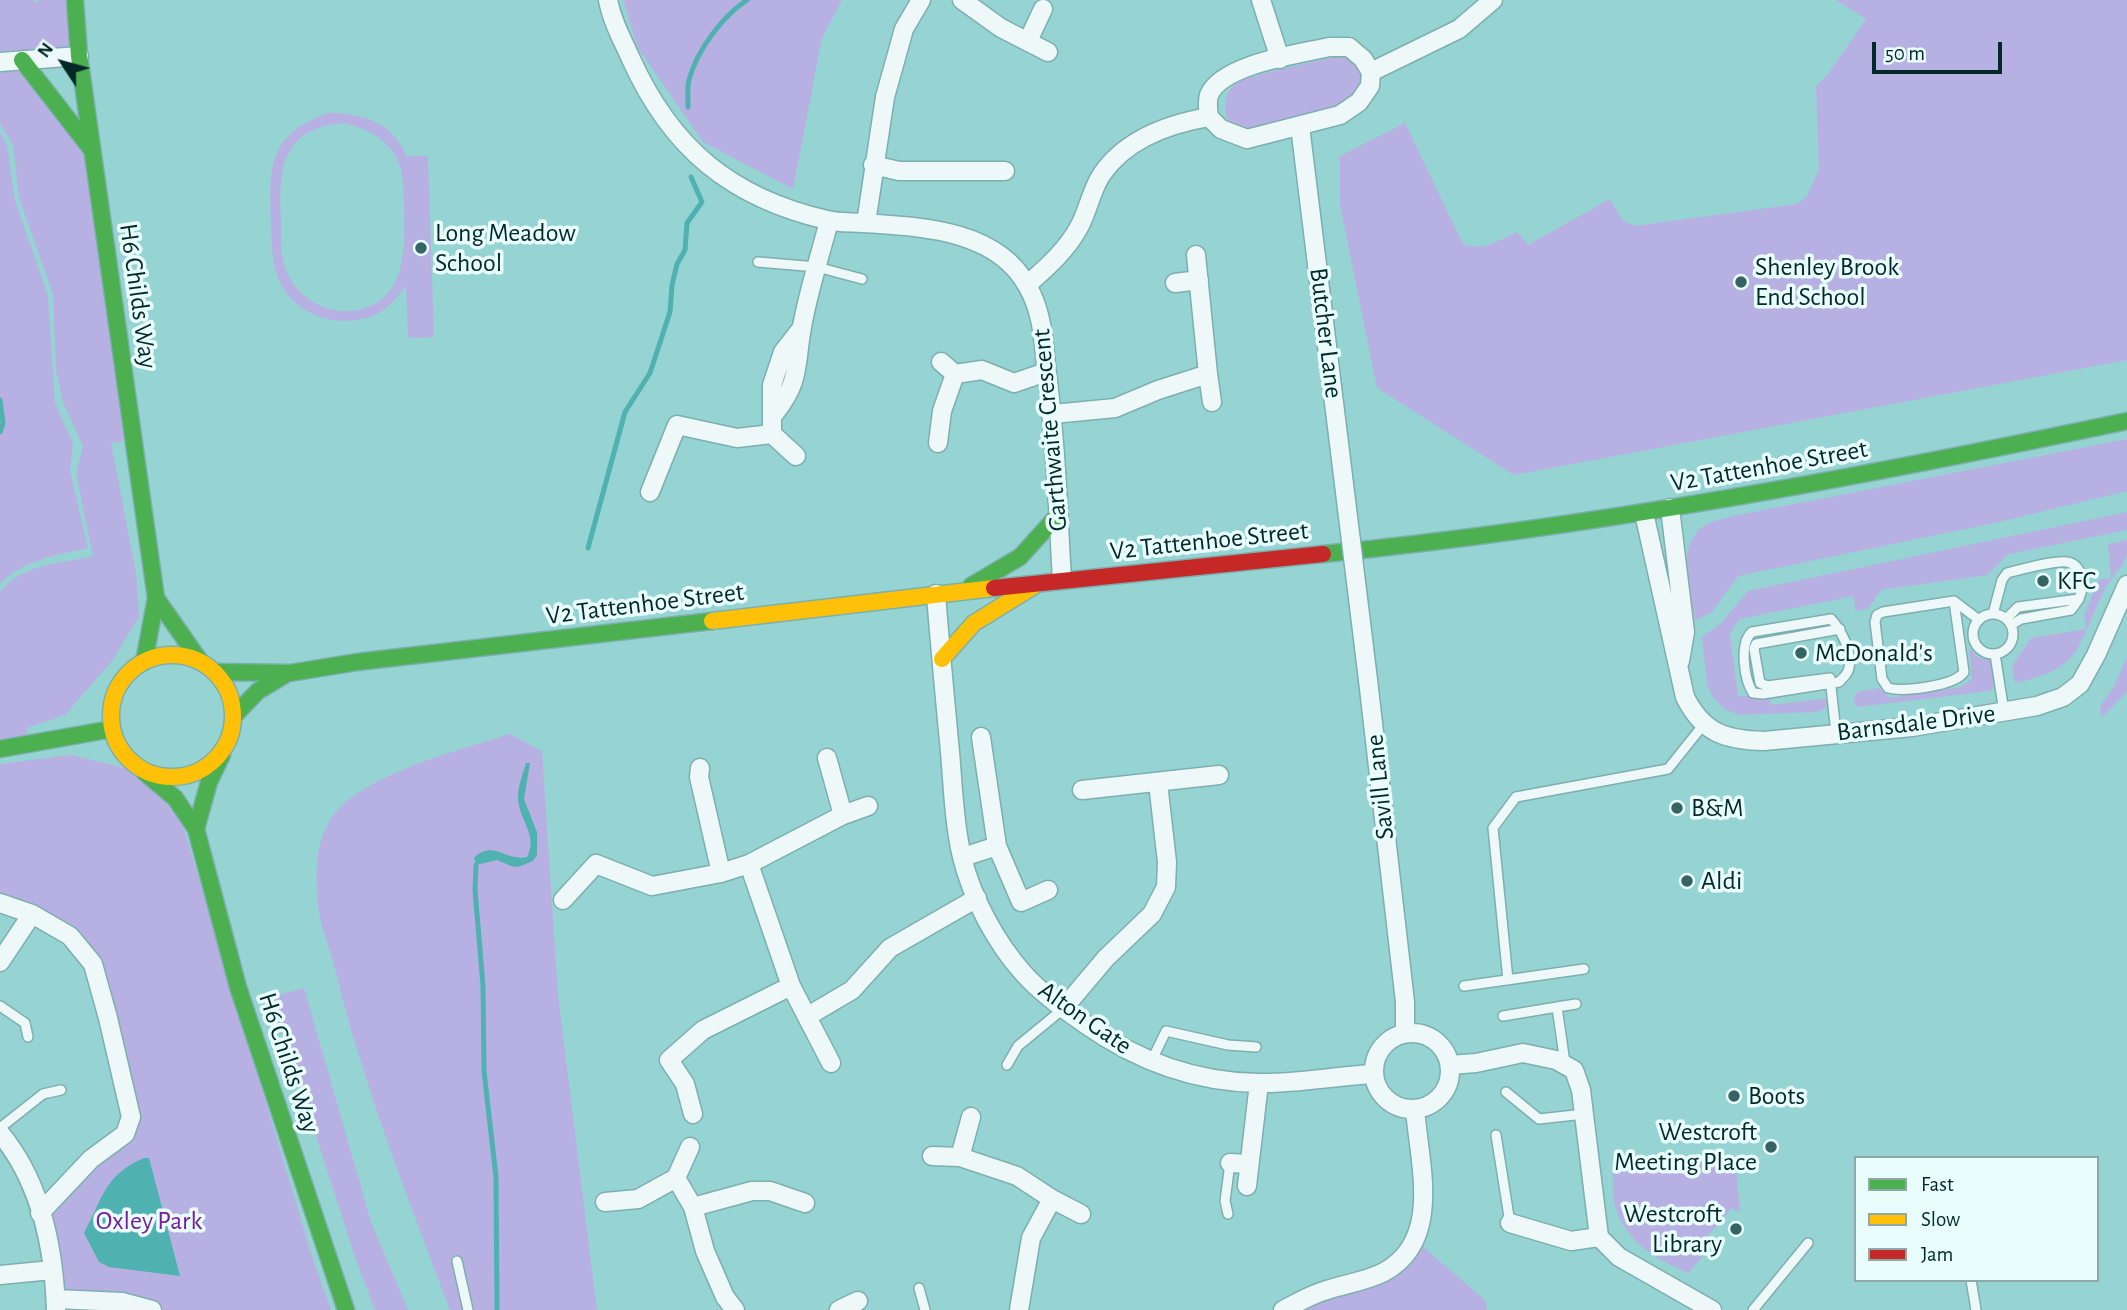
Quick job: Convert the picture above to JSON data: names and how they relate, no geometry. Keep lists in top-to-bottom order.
{
  "streets": {
    "street": [
      "H6 Childs Way",
      "Butcher Lane",
      "Garthwaite Crescent",
      "V2 Tattenhoe Street",
      "Barnsdale Drive",
      "Savill Lane",
      "Alton Gate"
    ]
  },
  "crossings": [
    ["H6 Childs Way", "V2 Tattenhoe Street"],
    ["Butcher Lane", "Savill Lane"],
    ["Garthwaite Crescent", "V2 Tattenhoe Street"],
    ["V2 Tattenhoe Street", "Barnsdale Drive"],
    ["V2 Tattenhoe Street", "Alton Gate"],
    ["Savill Lane", "Alton Gate"]
  ],
  "parks": ["Oxley Park"],
  "places": [
    "Long Meadow School",
    "Shenley Brook End School",
    "KFC",
    "McDonald's",
    "B&M",
    "Aldi",
    "Boots",
    "Westcroft Meeting Place",
    "Westcroft Library"
  ],
  "legend": ["Fast", "Slow", "Jam"],
  "scale_bar": "50 m",
  "north": "top left"
}
